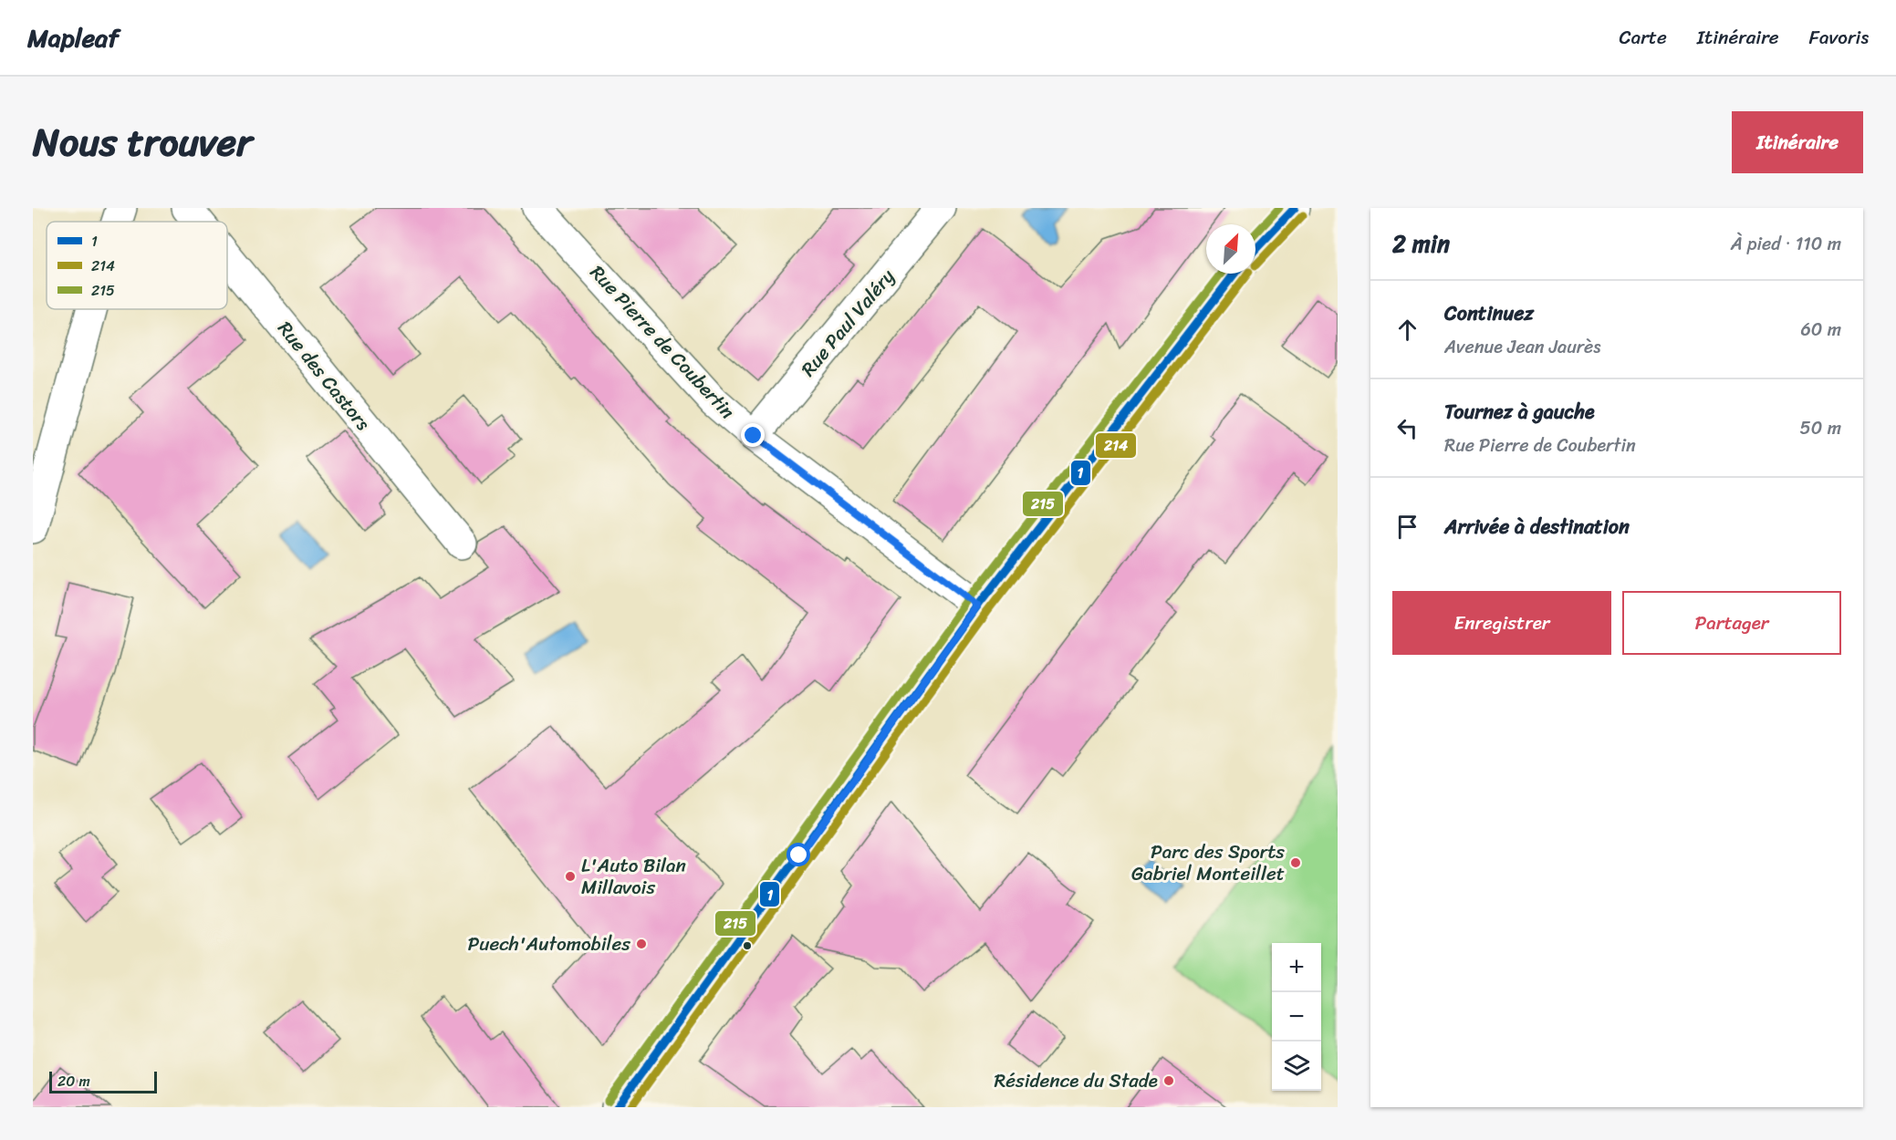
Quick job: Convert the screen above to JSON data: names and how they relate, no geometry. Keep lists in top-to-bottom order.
{
  "streets": {
    "street": ["Rue Paul Valéry", "Rue Pierre de Coubertin", "Rue des Castors"]
  },
  "crossings": [
    ["Rue Paul Valéry", "Rue Pierre de Coubertin"]
  ],
  "places": [
    "Parc des Sports Gabriel Monteillet",
    "L'Auto Bilan Millavois",
    "Puech'Automobiles",
    "Résidence du Stade"
  ],
  "lines": ["transit line 1", "transit line 215", "transit line 214"],
  "legend": ["1", "214", "215"],
  "scale_bar": "20 m",
  "north": "top right",
  "page": {
    "header": "Mapleaf",
    "nav": ["Carte", "Itinéraire", "Favoris"],
    "title": "Nous trouver",
    "buttons": [
      "Itinéraire",
      ["Enregistrer", "Partager"]
    ],
    "heading": ["2 min", "À pied · 110 m"],
    "list": [
      ["Continuez", "Avenue Jean Jaurès", "60 m"],
      ["Tournez à gauche", "Rue Pierre de Coubertin", "50 m"],
      "Arrivée à destination"
    ],
    "map_buttons": ["+", "−"],
    "scale": "20 m"
  }
}
